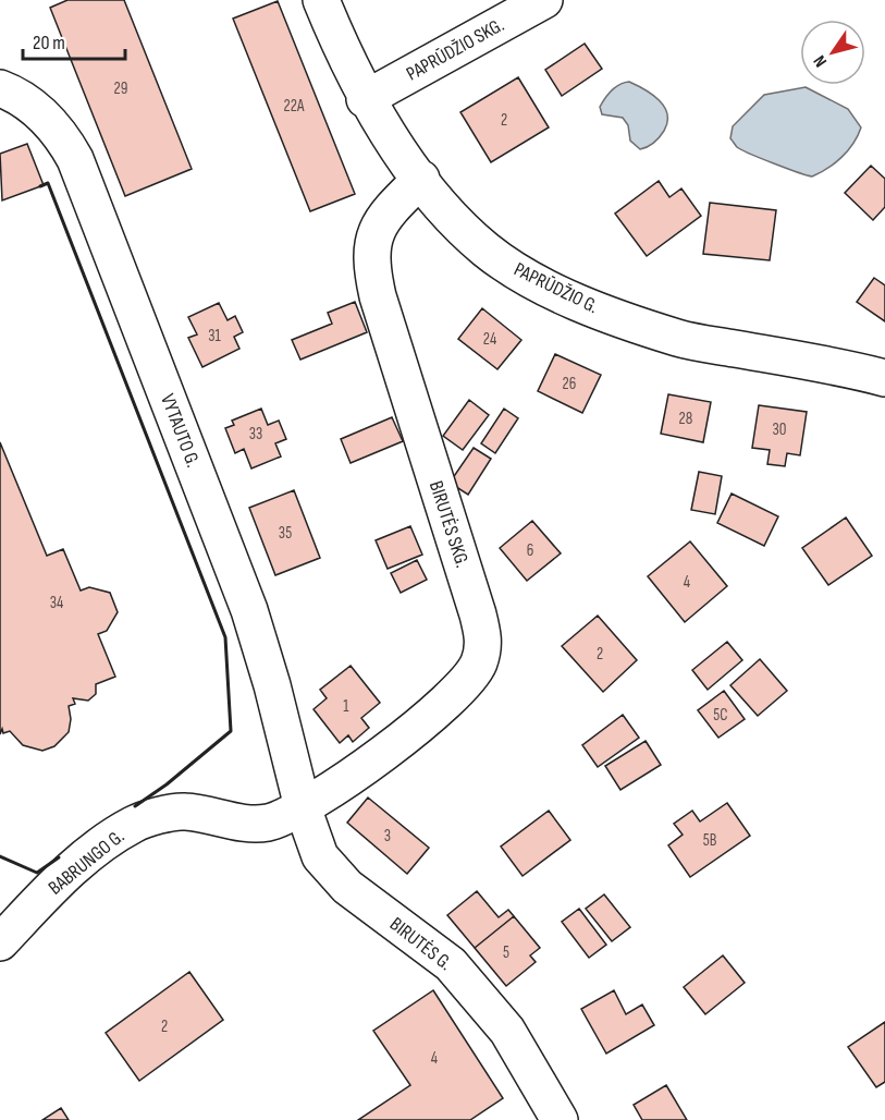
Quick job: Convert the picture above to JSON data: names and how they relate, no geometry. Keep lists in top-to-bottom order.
{
  "streets": {
    "street": [
      "PAPRŪDŽIO SKG.",
      "PAPRŪDŽIO G.",
      "VYTAUTO G.",
      "BIRUTĖS SKG.",
      "BABRUNGO G.",
      "BIRUTĖS G."
    ]
  },
  "crossings": [
    ["PAPRŪDŽIO SKG.", "PAPRŪDŽIO G."],
    ["PAPRŪDŽIO G.", "BIRUTĖS SKG."],
    ["VYTAUTO G.", "BIRUTĖS SKG."],
    ["VYTAUTO G.", "BABRUNGO G."],
    ["VYTAUTO G.", "BIRUTĖS G."],
    ["BIRUTĖS SKG.", "BABRUNGO G."],
    ["BIRUTĖS SKG.", "BIRUTĖS G."],
    ["BABRUNGO G.", "BIRUTĖS G."]
  ],
  "house_numbers": [
    "29",
    "22A",
    "2",
    "31",
    "24",
    "26",
    "28",
    "30",
    "33",
    "35",
    "6",
    "4",
    "34",
    "2",
    "1",
    "5C",
    "3",
    "5B",
    "5",
    "2",
    "4"
  ],
  "scale_bar": "20 m",
  "north": "bottom left"
}
